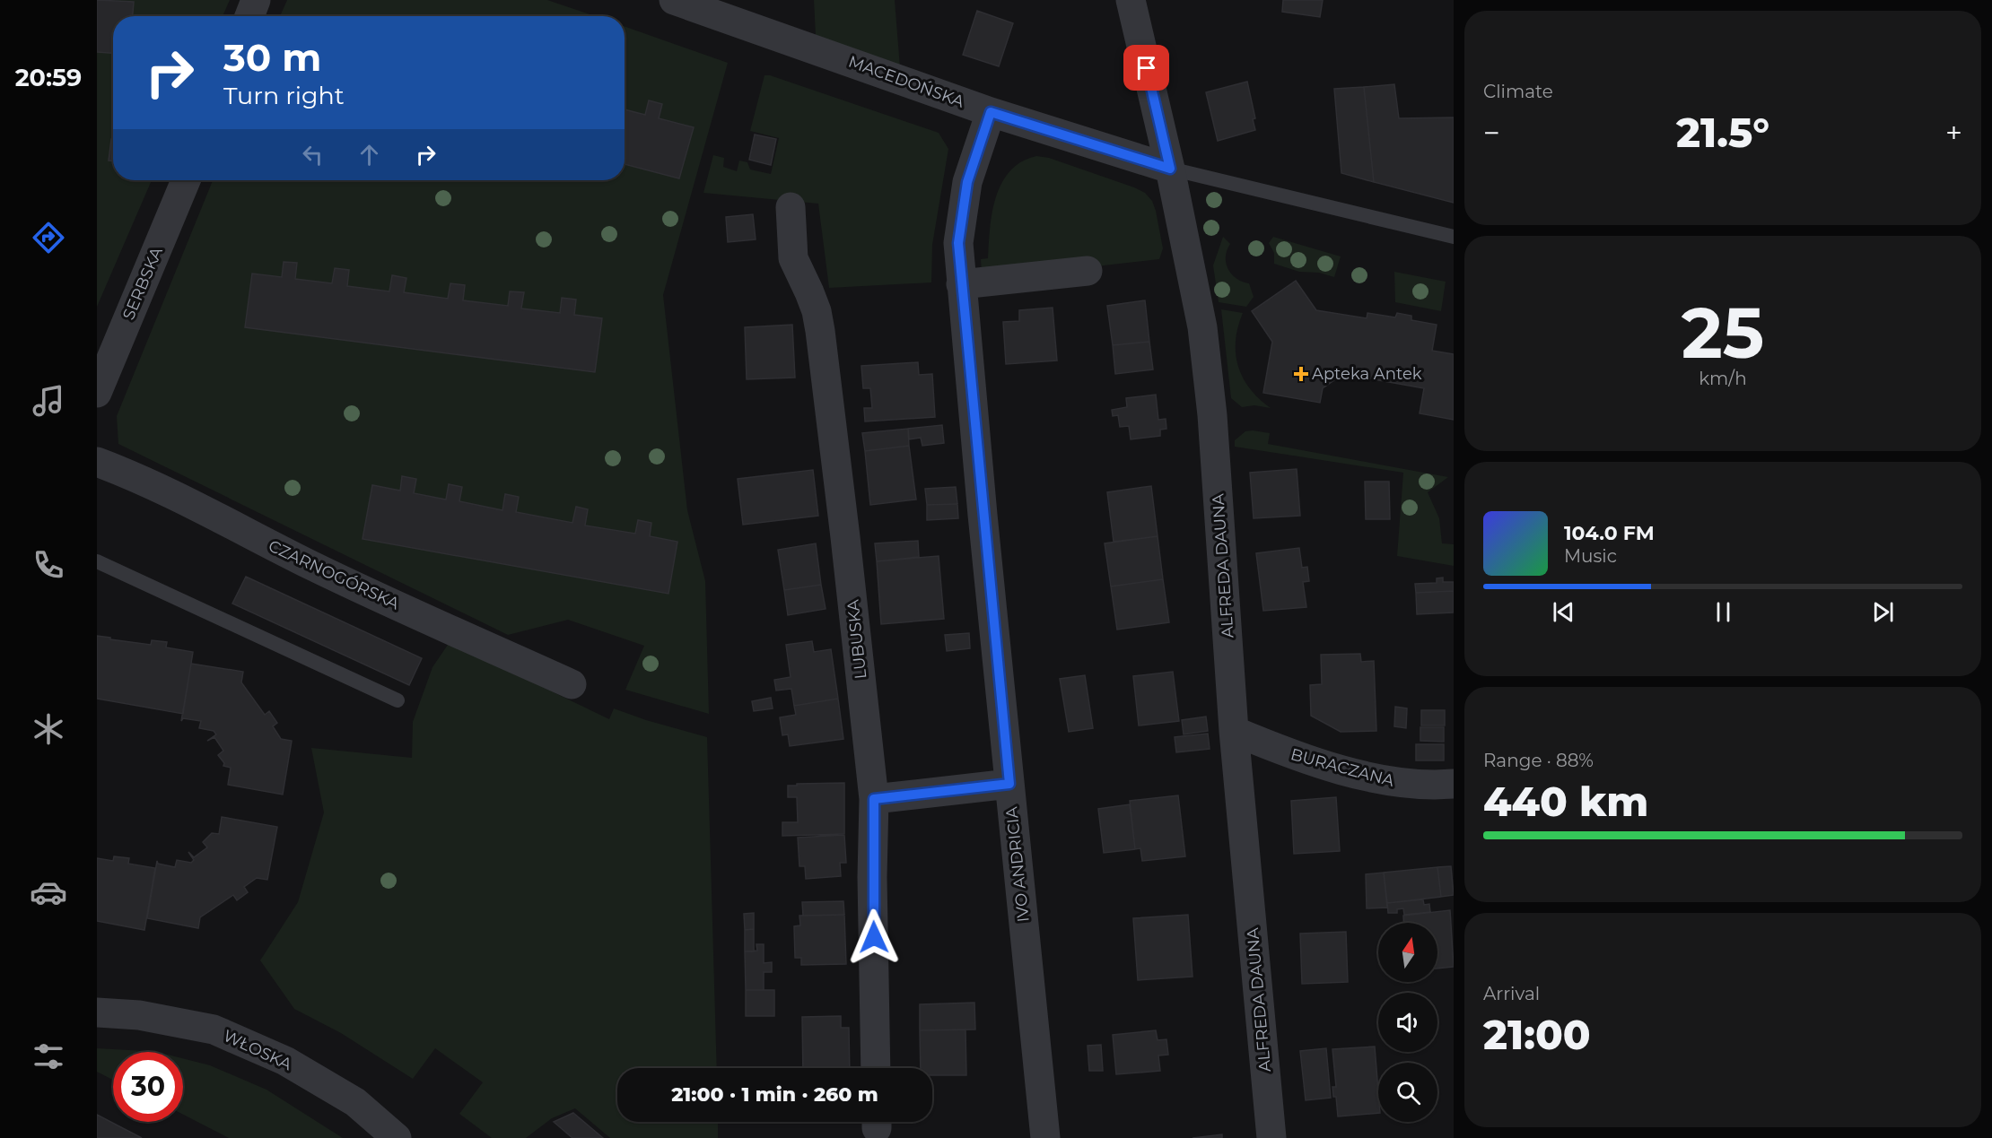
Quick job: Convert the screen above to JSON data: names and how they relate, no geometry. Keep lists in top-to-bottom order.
{
  "streets": {
    "street": [
      "MACEDOŃSKA",
      "SERBSKA",
      "ALFREDA DAUNA",
      "CZARNOGÓRSKA",
      "LUBUSKA",
      "BURACZANA",
      "IVO ANDRICIA",
      "WŁOSKA"
    ]
  },
  "crossings": [
    ["MACEDOŃSKA", "ALFREDA DAUNA"],
    ["MACEDOŃSKA", "IVO ANDRICIA"],
    ["ALFREDA DAUNA", "BURACZANA"]
  ],
  "places": {
    "health": ["Apteka Antek"]
  },
  "north": "top",
  "page": {
    "tabs": "20:59",
    "tile": [
      "Climate",
      ["25", "km/h"],
      ["Range · 88%", "440 km"],
      ["Arrival", "21:00"]
    ],
    "turn": ["30 m", "Turn right"],
    "heat": ["−", "21.5°", "+"],
    "song": ["104.0 FM", "Music"],
    "limit": "30",
    "trip": "21:00 · 1 min · 260 m"
  }
}
